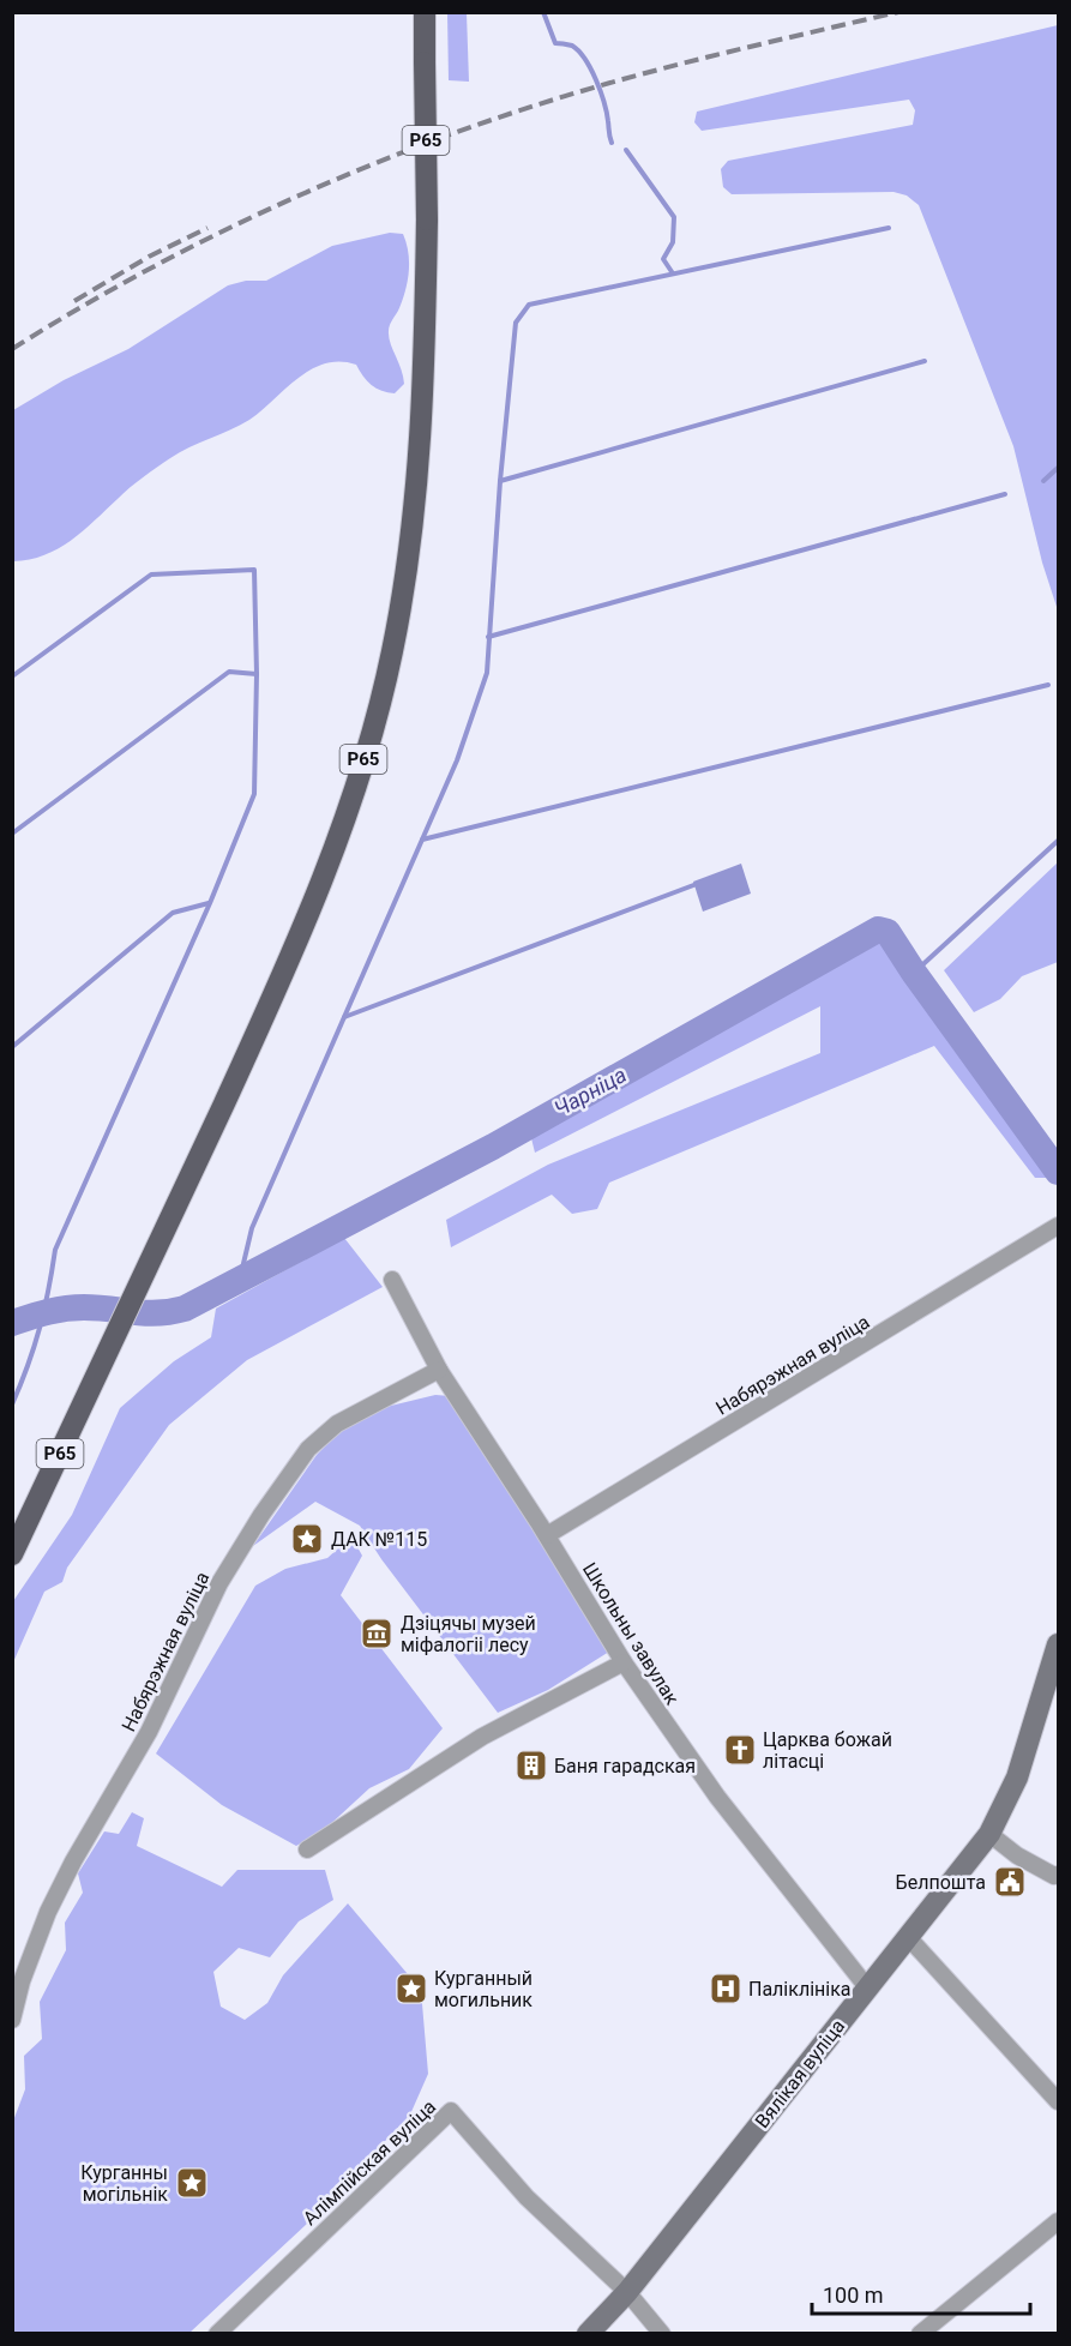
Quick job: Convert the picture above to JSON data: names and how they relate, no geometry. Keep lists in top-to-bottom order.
{
  "streets": {
    "main road": ["Р65", "Вялікая вуліца"],
    "street": ["Набярэжная вуліца", "Школьны завулак", "Алімпійская вуліца"]
  },
  "crossings": [
    ["Набярэжная вуліца", "Школьны завулак"],
    ["Школьны завулак", "Вялікая вуліца"],
    ["Вялікая вуліца", "Алімпійская вуліца"]
  ],
  "water": ["Чарніца"],
  "places": {
    "place": ["ДАК №115", "Курганный могильник", "Курганны могільнік"],
    "museum": ["Дзіцячы музей міфалогіі лесу"],
    "church": ["Царква божай літасці"],
    "building": ["Баня гарадская"],
    "public building": ["Белпошта"],
    "hospital": ["Паліклініка"]
  },
  "scale_bar": "100 m"
}
